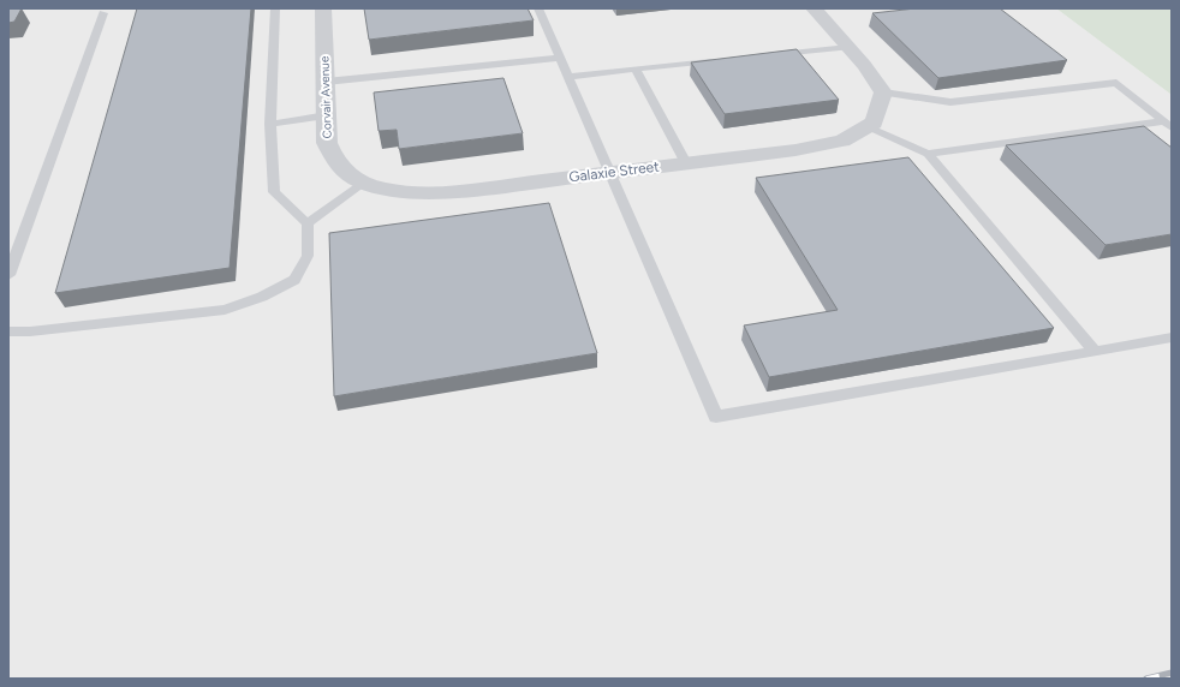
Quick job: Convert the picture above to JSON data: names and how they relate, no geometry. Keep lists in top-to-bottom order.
{
  "streets": {
    "street": ["Corvair Avenue", "Galaxie Street"]
  },
  "crossings": [
    ["Corvair Avenue", "Galaxie Street"]
  ]
}
